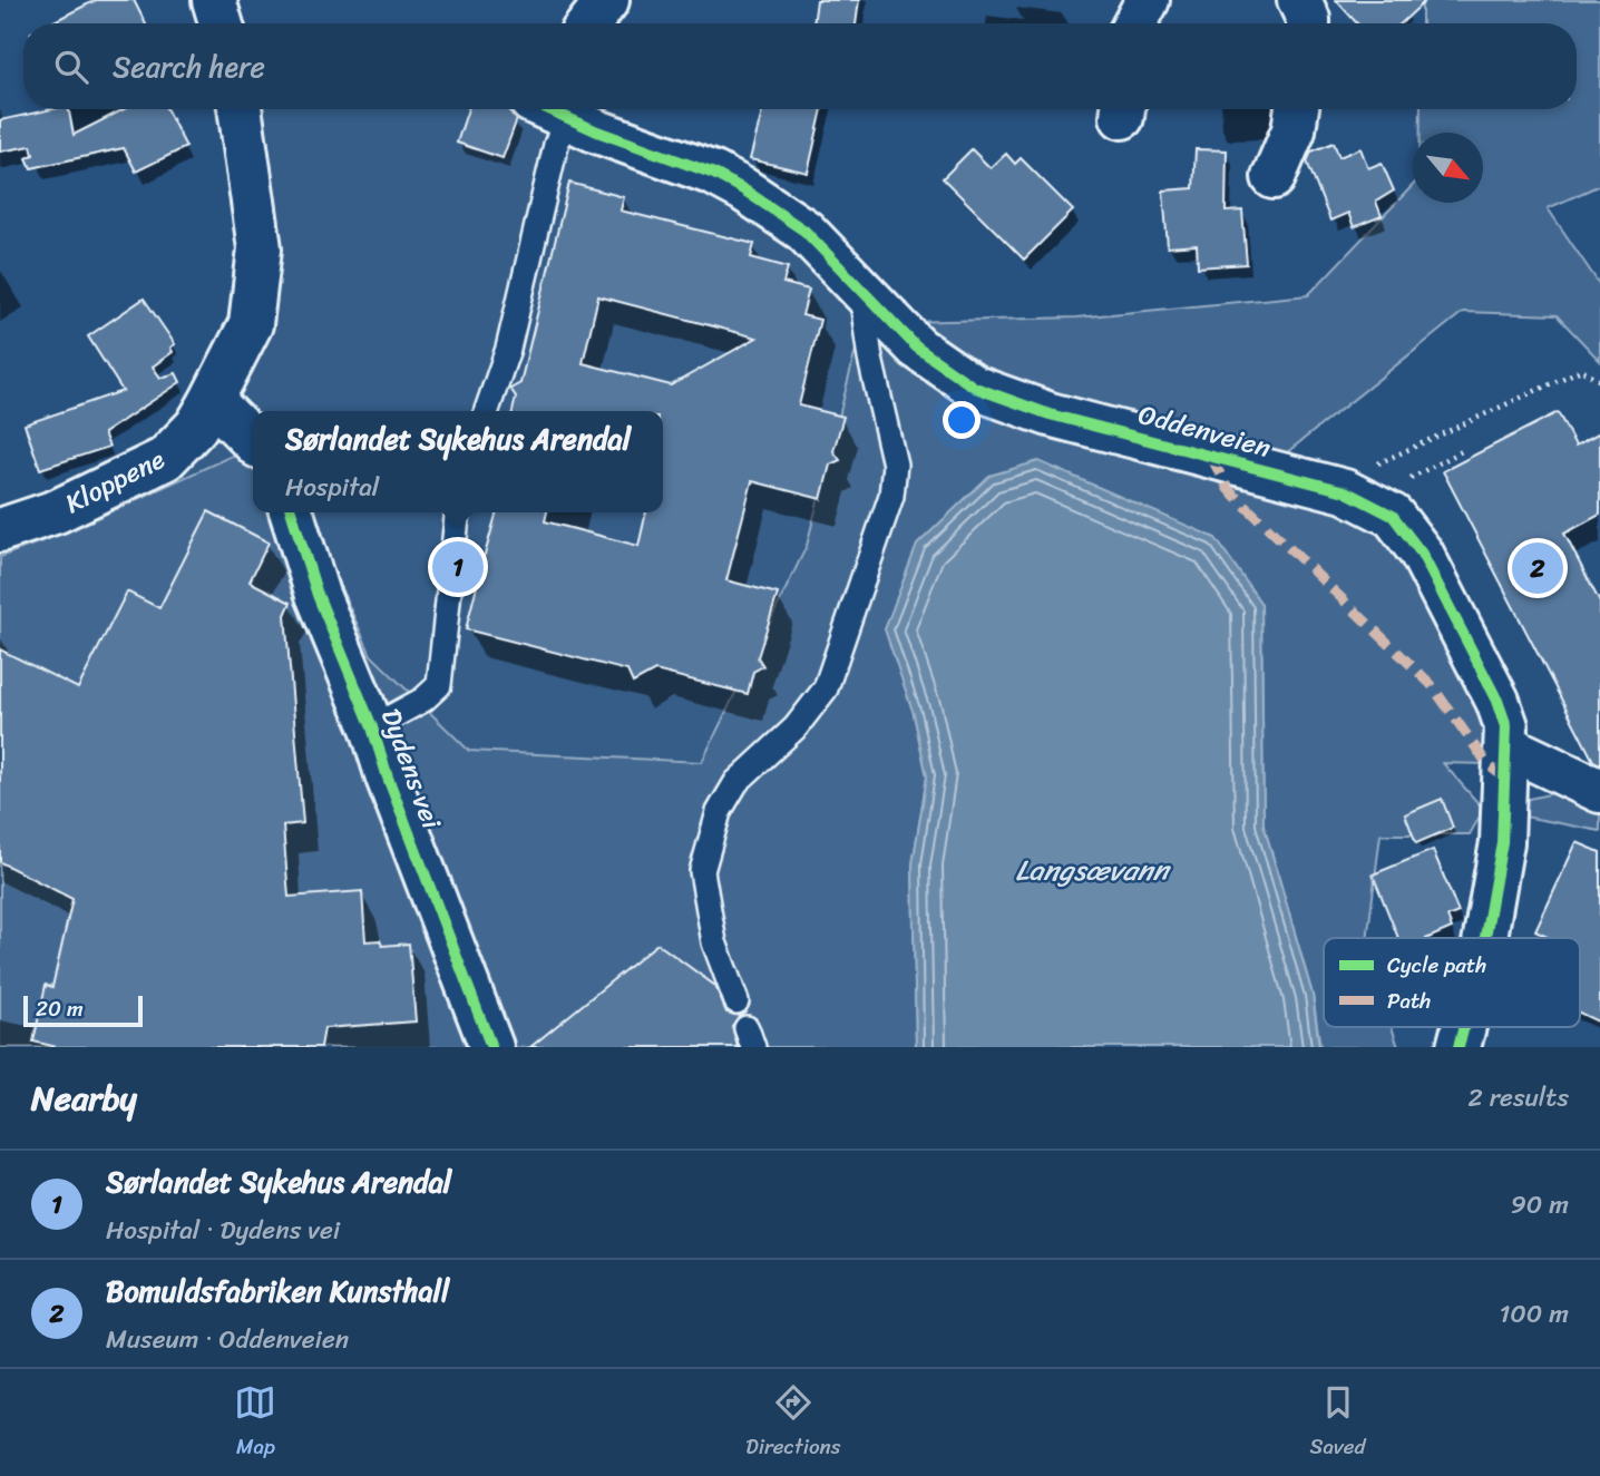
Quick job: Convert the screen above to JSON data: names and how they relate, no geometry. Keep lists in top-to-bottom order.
{
  "streets": {
    "street": ["Oddenveien", "Kloppene", "Dydens vei"]
  },
  "water": ["Langsævann"],
  "legend": ["Cycle path", "Path"],
  "scale_bar": "20 m",
  "north": "bottom right",
  "page": {
    "search": "Search here",
    "popup": ["Sørlandet Sykehus Arendal", "Hospital"],
    "pins": ["1", "2"],
    "scale": "20 m",
    "heading": ["Nearby", "2 results"],
    "list": [
      {
        "mark": "1",
        "name": "Sørlandet Sykehus Arendal",
        "note": "Hospital · Dydens vei",
        "value": "90 m"
      },
      {
        "mark": "2",
        "name": "Bomuldsfabriken Kunsthall",
        "note": "Museum · Oddenveien",
        "value": "100 m"
      }
    ],
    "nav": ["Map", "Directions", "Saved"]
  }
}
